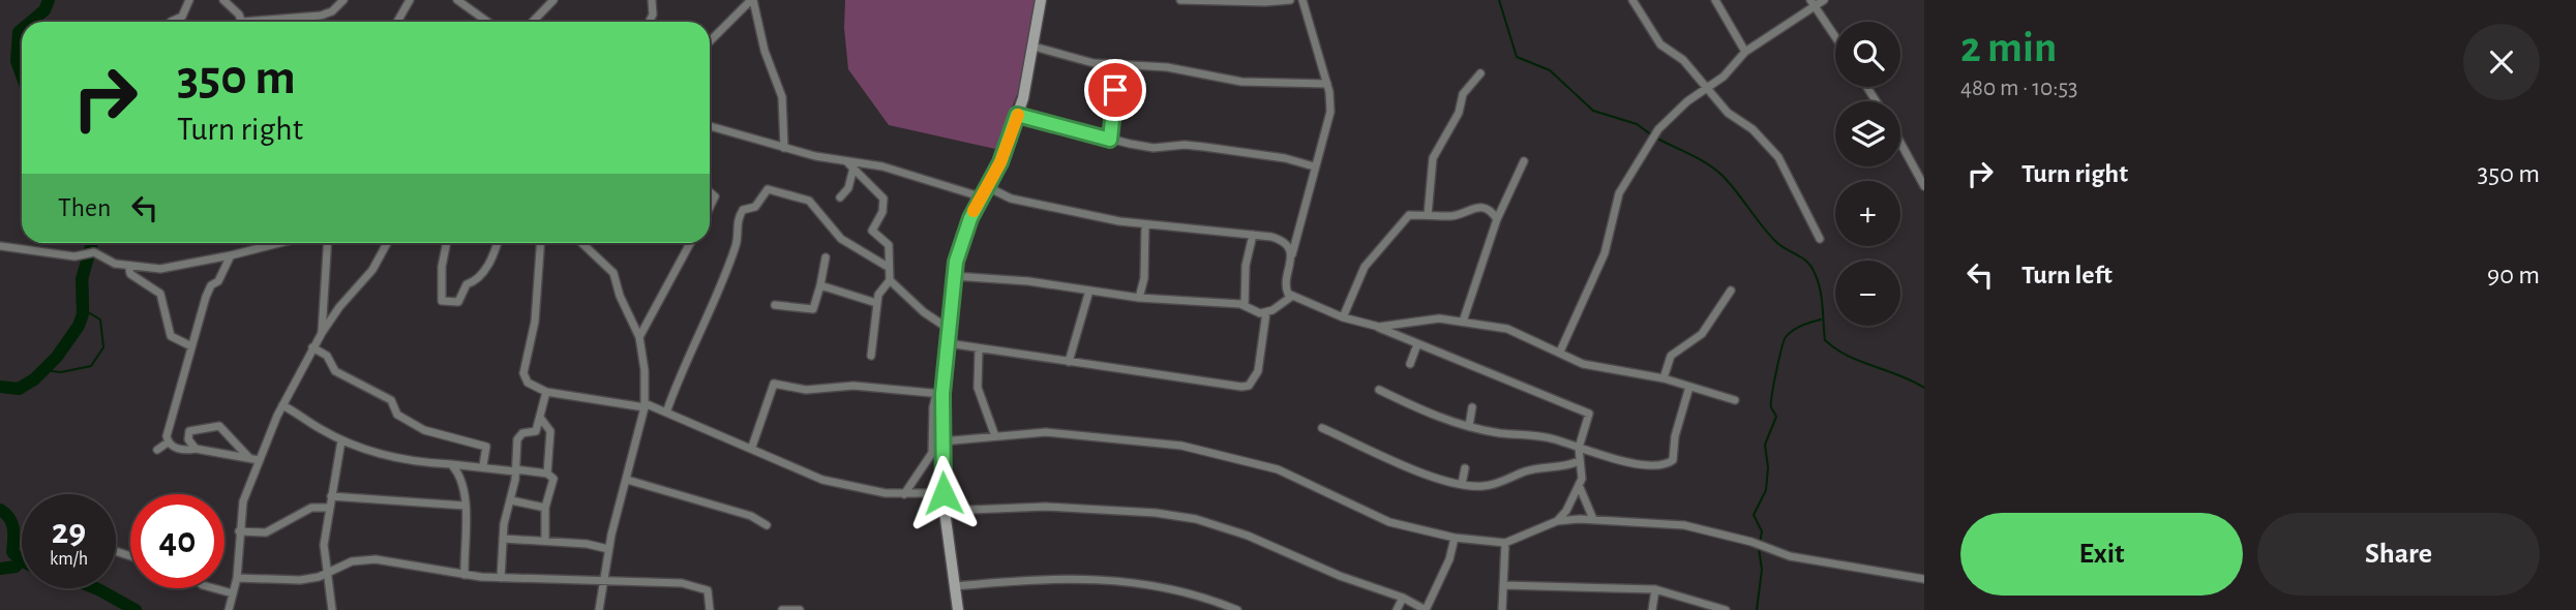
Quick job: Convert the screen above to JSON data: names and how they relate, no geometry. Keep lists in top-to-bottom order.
{
  "page": {
    "heading": ["2 min", "480 m · 10:53"],
    "map_buttons": ["+", "−"],
    "turn": ["350 m", "Turn right"],
    "list": [
      {
        "name": "Turn right",
        "value": "350 m"
      },
      {
        "name": "Turn left",
        "value": "90 m"
      }
    ],
    "then": "Then",
    "speed": "29 km/h",
    "limit": "40",
    "buttons": ["Exit", "Share"]
  }
}
